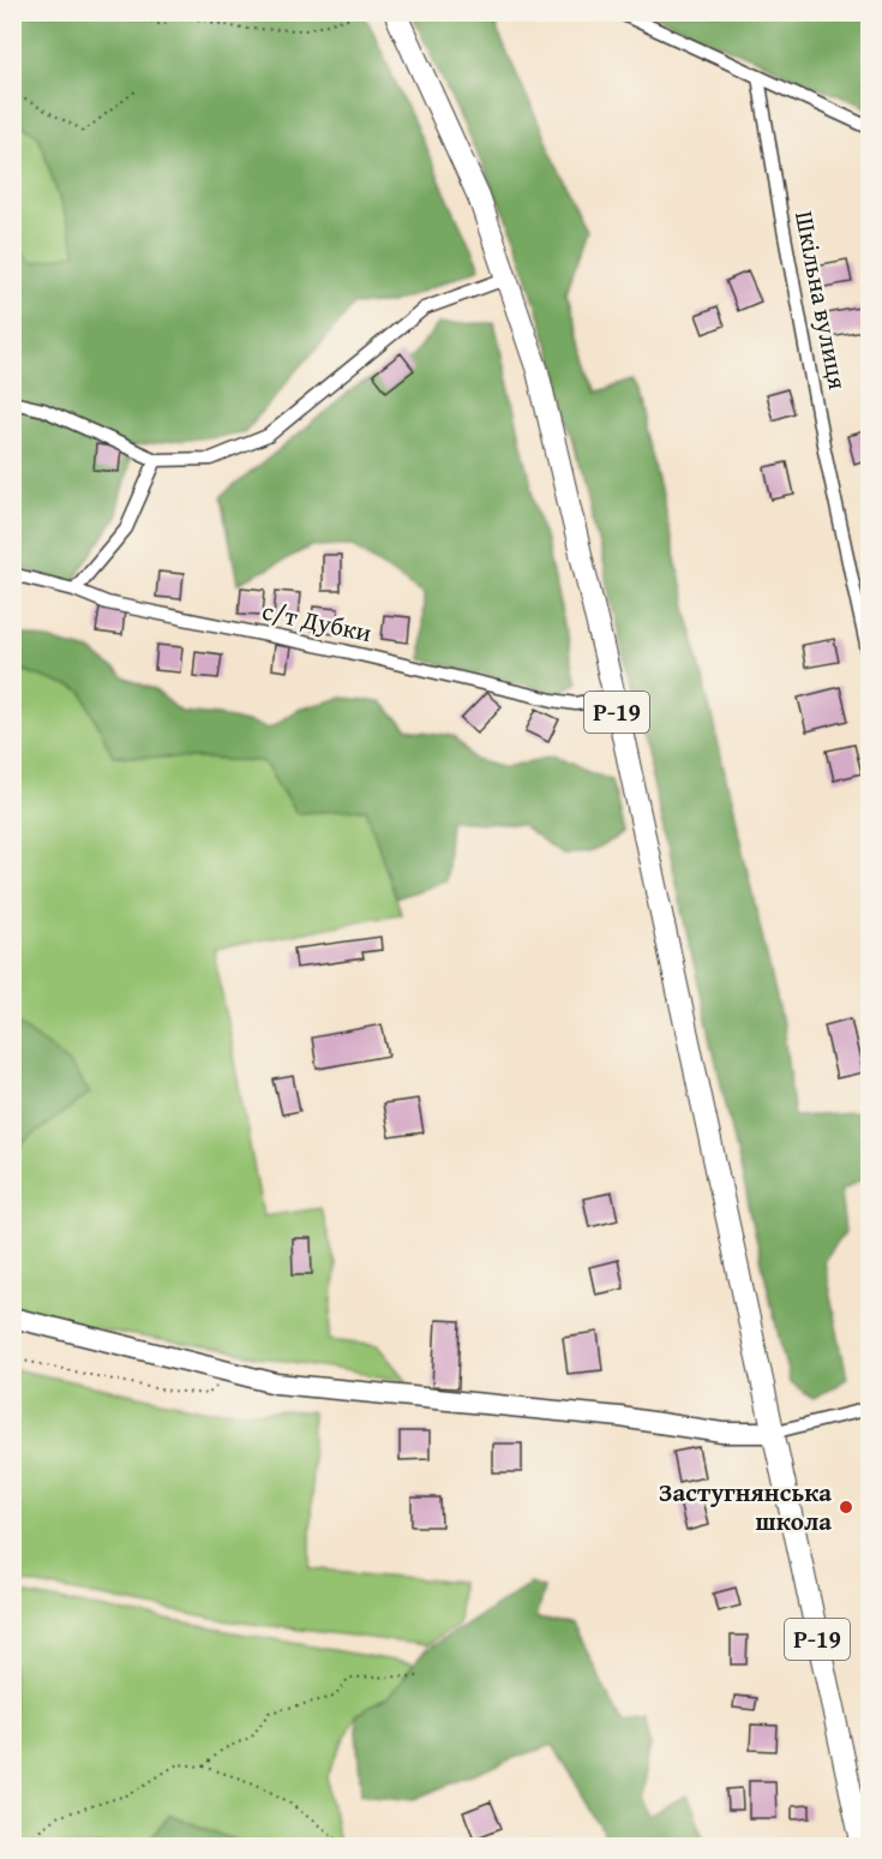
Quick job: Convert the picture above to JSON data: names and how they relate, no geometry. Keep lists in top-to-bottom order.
{
  "streets": {
    "main road": ["Р-19"],
    "street": ["Шкільна вулиця", "с/т Дубки"]
  },
  "crossings": [
    ["с/т Дубки", "Р-19"]
  ],
  "places": ["Застугнянська школа"]
}
